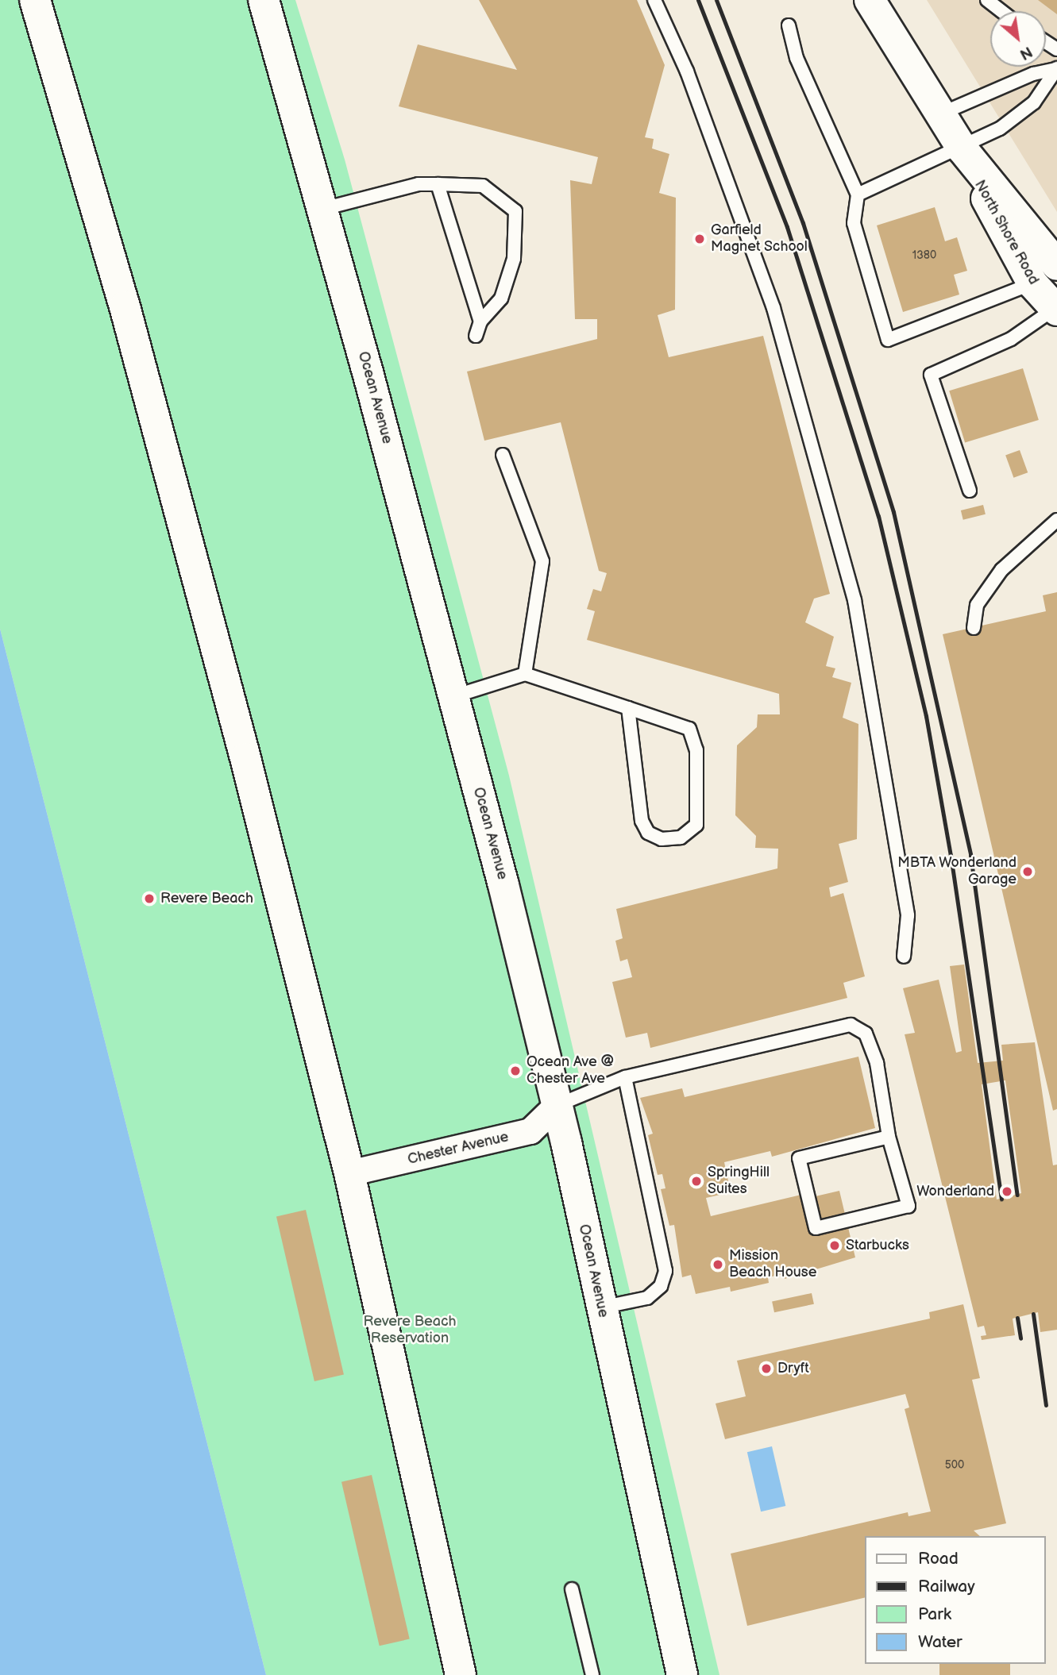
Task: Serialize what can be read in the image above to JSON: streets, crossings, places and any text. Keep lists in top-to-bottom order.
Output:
{
  "streets": {
    "main road": ["North Shore Road", "Ocean Avenue"],
    "street": ["Chester Avenue"]
  },
  "crossings": [
    ["Ocean Avenue", "Chester Avenue"]
  ],
  "parks": ["Revere Beach Reservation"],
  "places": [
    "Garfield Magnet School",
    "MBTA Wonderland Garage",
    "Revere Beach",
    "Ocean Ave @ Chester Ave",
    "SpringHill Suites",
    "Wonderland",
    "Starbucks",
    "Mission Beach House",
    "Dryft"
  ],
  "house_numbers": ["1380", "500"],
  "legend": [
    "Road",
    "Railway",
    "Park",
    "Water"
  ],
  "north": "bottom right"
}
